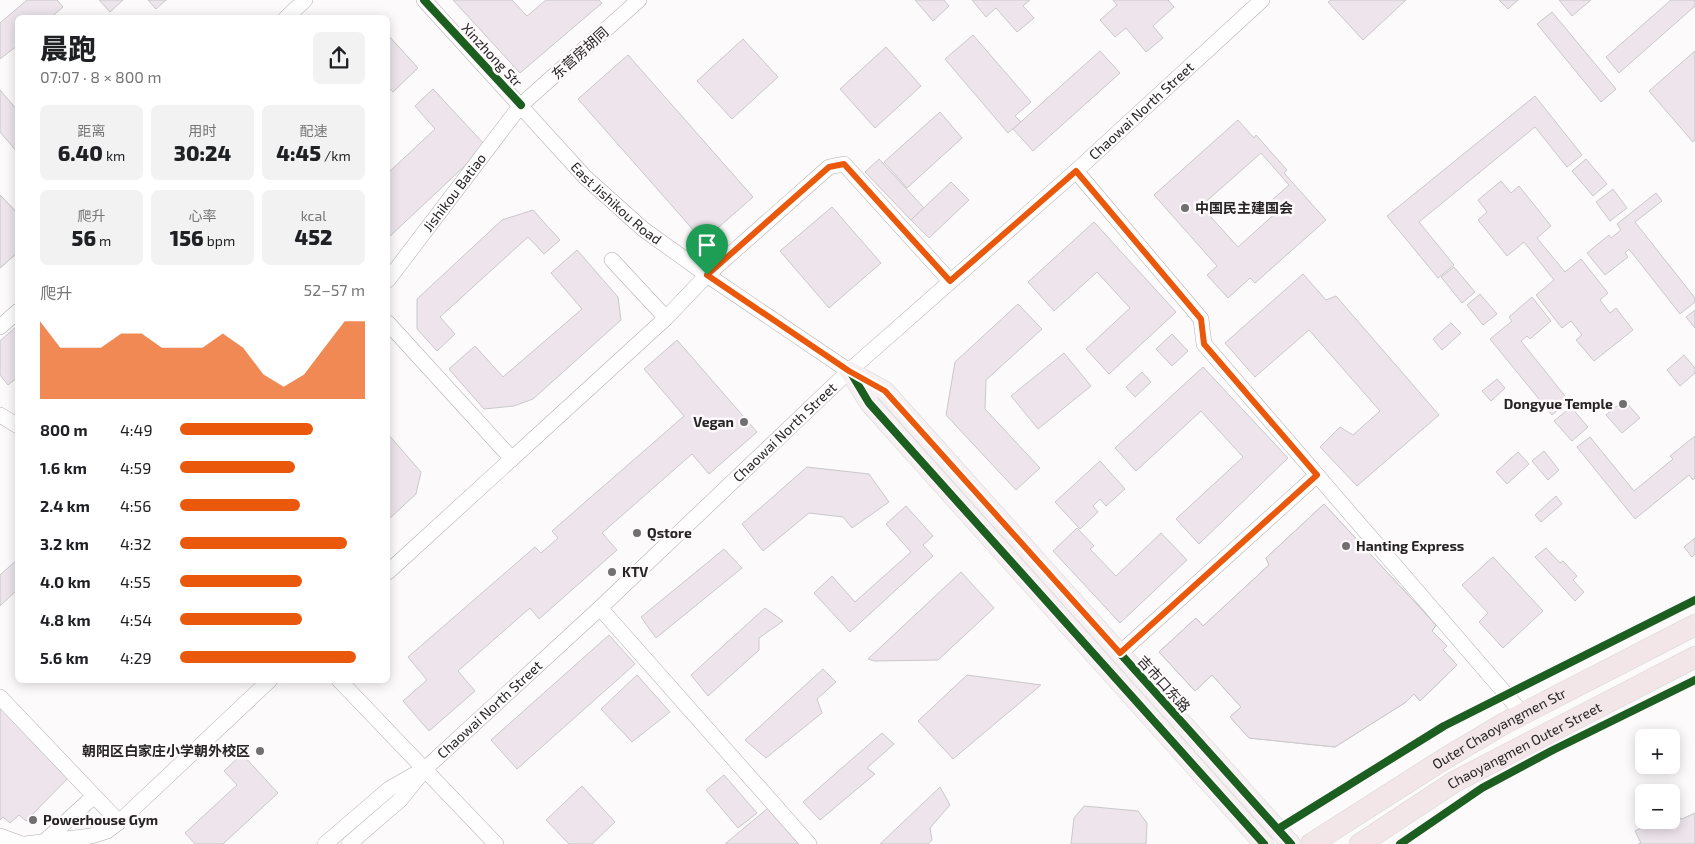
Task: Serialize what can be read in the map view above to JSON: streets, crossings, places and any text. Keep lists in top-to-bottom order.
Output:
{
  "streets": {
    "highway": ["Outer Chaoyangmen Str", "Chaoyangmen Outer Street"],
    "main road": ["吉市口东路"],
    "street": [
      "东营房胡同",
      "Xinzhong Str",
      "Chaowai North Street",
      "Jishikou Batiao",
      "East Jishikou Road"
    ]
  },
  "crossings": [
    ["东营房胡同", "Xinzhong Str"],
    ["东营房胡同", "Jishikou Batiao"],
    ["东营房胡同", "East Jishikou Road"],
    ["Xinzhong Str", "Jishikou Batiao"],
    ["Xinzhong Str", "East Jishikou Road"],
    ["Chaowai North Street", "East Jishikou Road"],
    ["Chaowai North Street", "吉市口东路"],
    ["Jishikou Batiao", "East Jishikou Road"],
    ["East Jishikou Road", "吉市口东路"]
  ],
  "places": [
    "中国民主建国会",
    "Dongyue Temple",
    "Vegan",
    "Qstore",
    "Hanting Express",
    "KTV",
    "朝阳区白家庄小学朝外校区",
    "Powerhouse Gym"
  ],
  "page": {
    "heading": ["晨跑", "07:07 · 8 × 800 m"],
    "stats": [
      ["距离", "6.40 km"],
      ["用时", "30:24"],
      ["配速", "4:45 /km"],
      ["爬升", "56 m"],
      ["心率", "156 bpm"],
      ["kcal", "452"]
    ],
    "chart": ["爬升", "52–57 m"],
    "list": [
      {
        "name": "800 m",
        "note": "4:49"
      },
      {
        "name": "1.6 km",
        "note": "4:59"
      },
      {
        "name": "2.4 km",
        "note": "4:56"
      },
      {
        "name": "3.2 km",
        "note": "4:32"
      },
      {
        "name": "4.0 km",
        "note": "4:55"
      },
      {
        "name": "4.8 km",
        "note": "4:54"
      },
      {
        "name": "5.6 km",
        "note": "4:29"
      }
    ],
    "map_buttons": ["+", "−"]
  }
}
